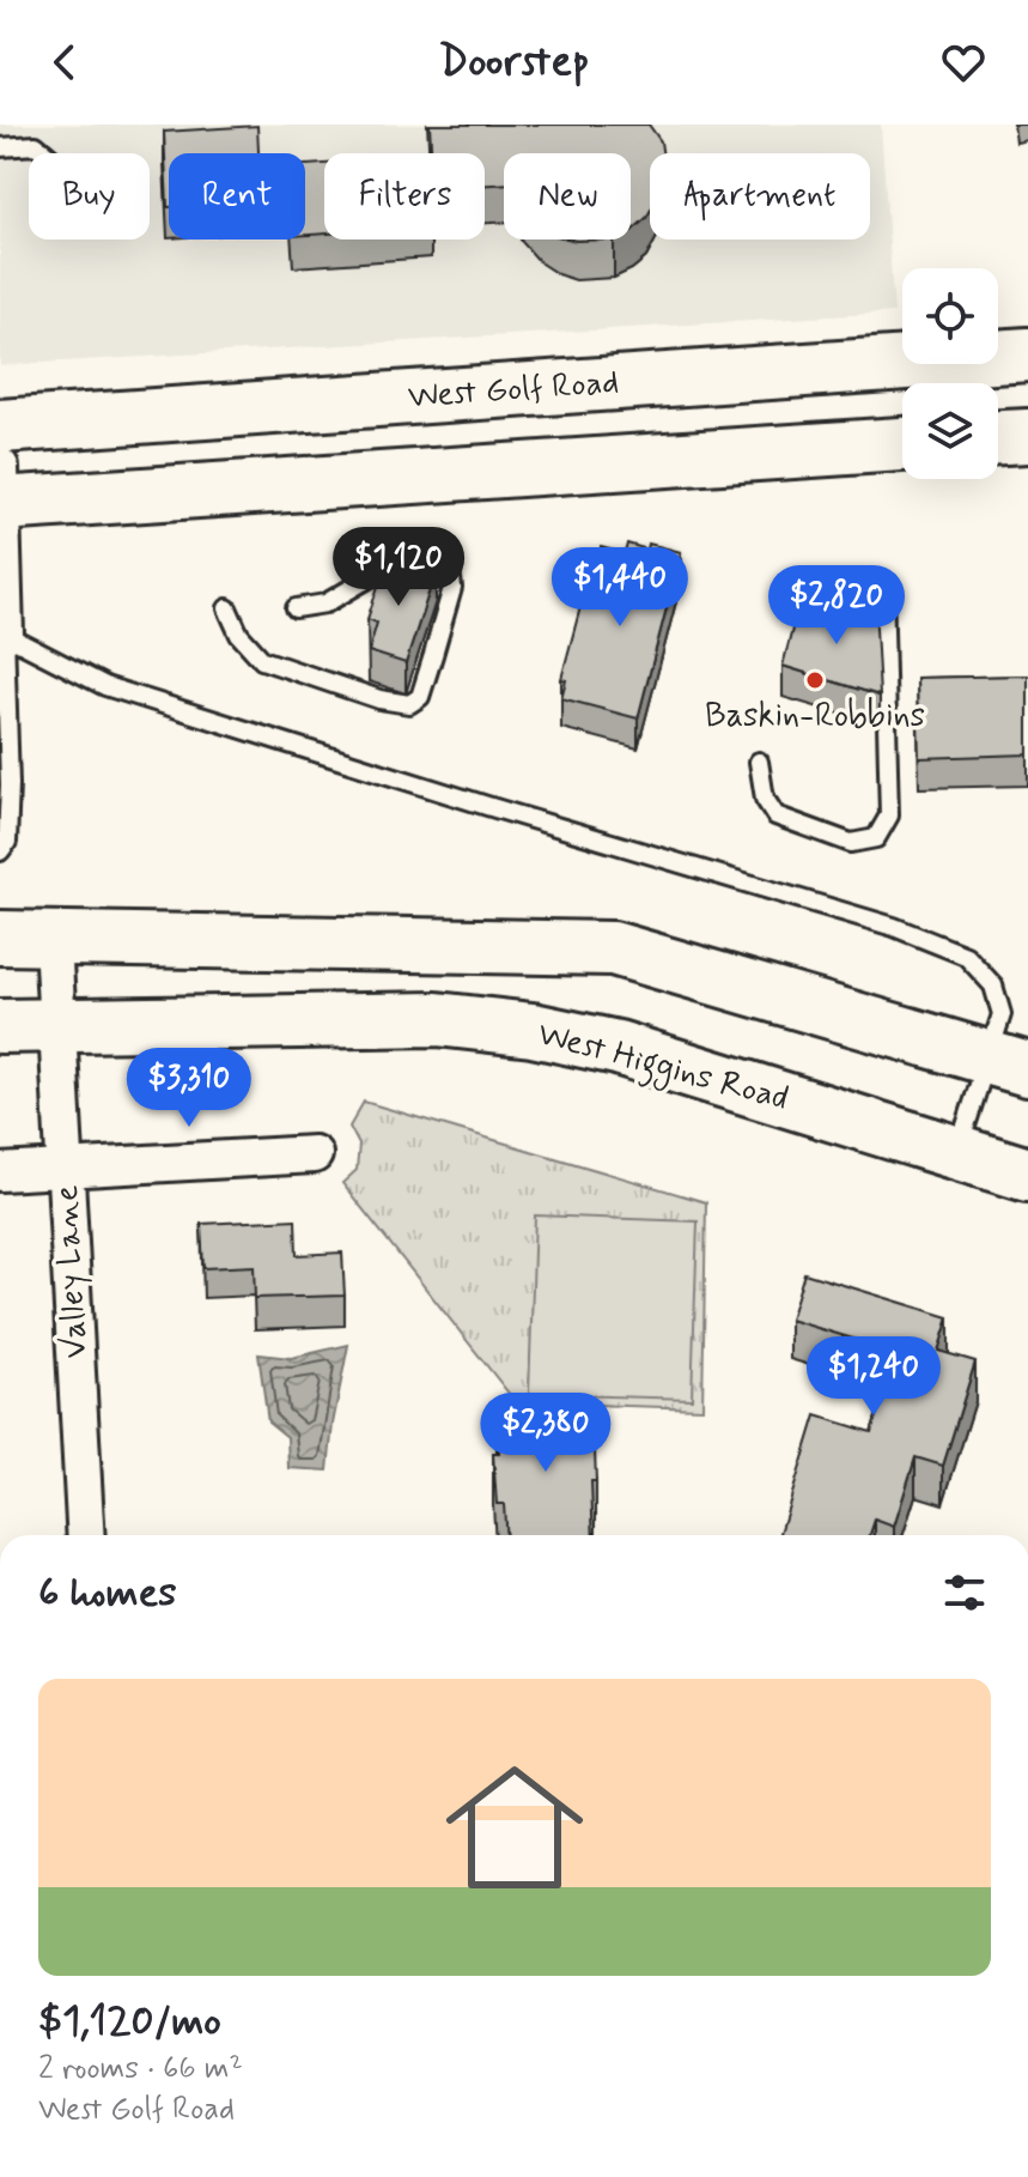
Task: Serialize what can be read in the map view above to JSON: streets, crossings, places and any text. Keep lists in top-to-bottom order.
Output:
{
  "streets": {
    "main road": ["West Golf Road", "West Higgins Road"],
    "street": ["Valley Lane"]
  },
  "crossings": [
    ["West Higgins Road", "Valley Lane"]
  ],
  "places": ["Baskin-Robbins"],
  "page": {
    "header": "Doorstep",
    "chip": [
      "Buy",
      "Rent",
      "Filters",
      "New",
      "Apartment"
    ],
    "price": [
      "$1,120",
      "$1,440",
      "$2,820",
      "$3,310",
      "$1,240",
      "$2,380"
    ],
    "heading": "6 homes",
    "list": [
      {
        "name": "$1,120/mo",
        "note": "2 rooms · 66 m² · West Golf Road"
      }
    ]
  }
}
